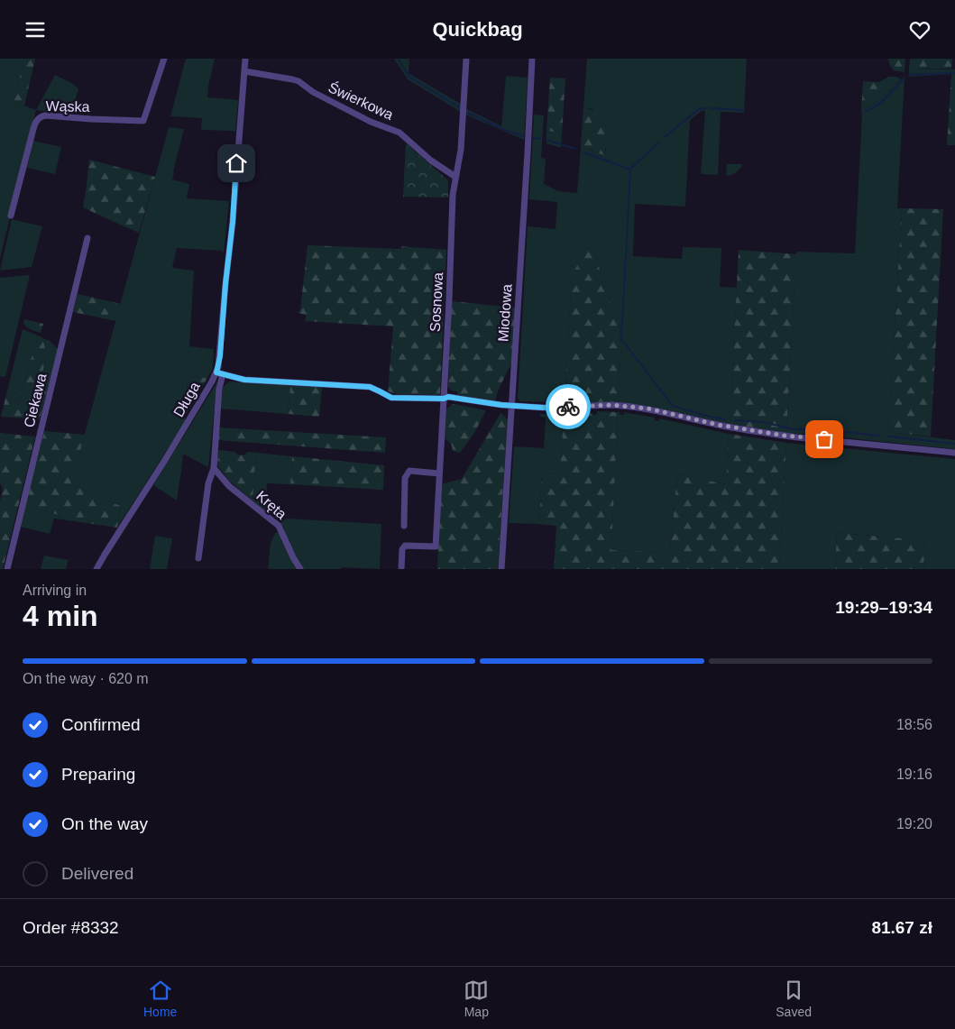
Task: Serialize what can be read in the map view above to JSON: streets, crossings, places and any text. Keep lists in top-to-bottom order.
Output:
{
  "streets": {
    "street": [
      "Świerkowa",
      "Wąska",
      "Sosnowa",
      "Miodowa",
      "Długa",
      "Ciekawa",
      "Kręta"
    ]
  },
  "crossings": [
    ["Świerkowa", "Sosnowa"],
    ["Świerkowa", "Długa"]
  ],
  "page": {
    "header": "Quickbag",
    "heading": ["4 min", "Arriving in", "19:29–19:34"],
    "panel": ["Order #8332", "81.67 zł"],
    "bar": "On the way · 620 m",
    "list": [
      ["Confirmed", "18:56"],
      ["Preparing", "19:16"],
      ["On the way", "19:20"],
      "Delivered"
    ],
    "tabs": ["Home", "Map", "Saved"]
  }
}
